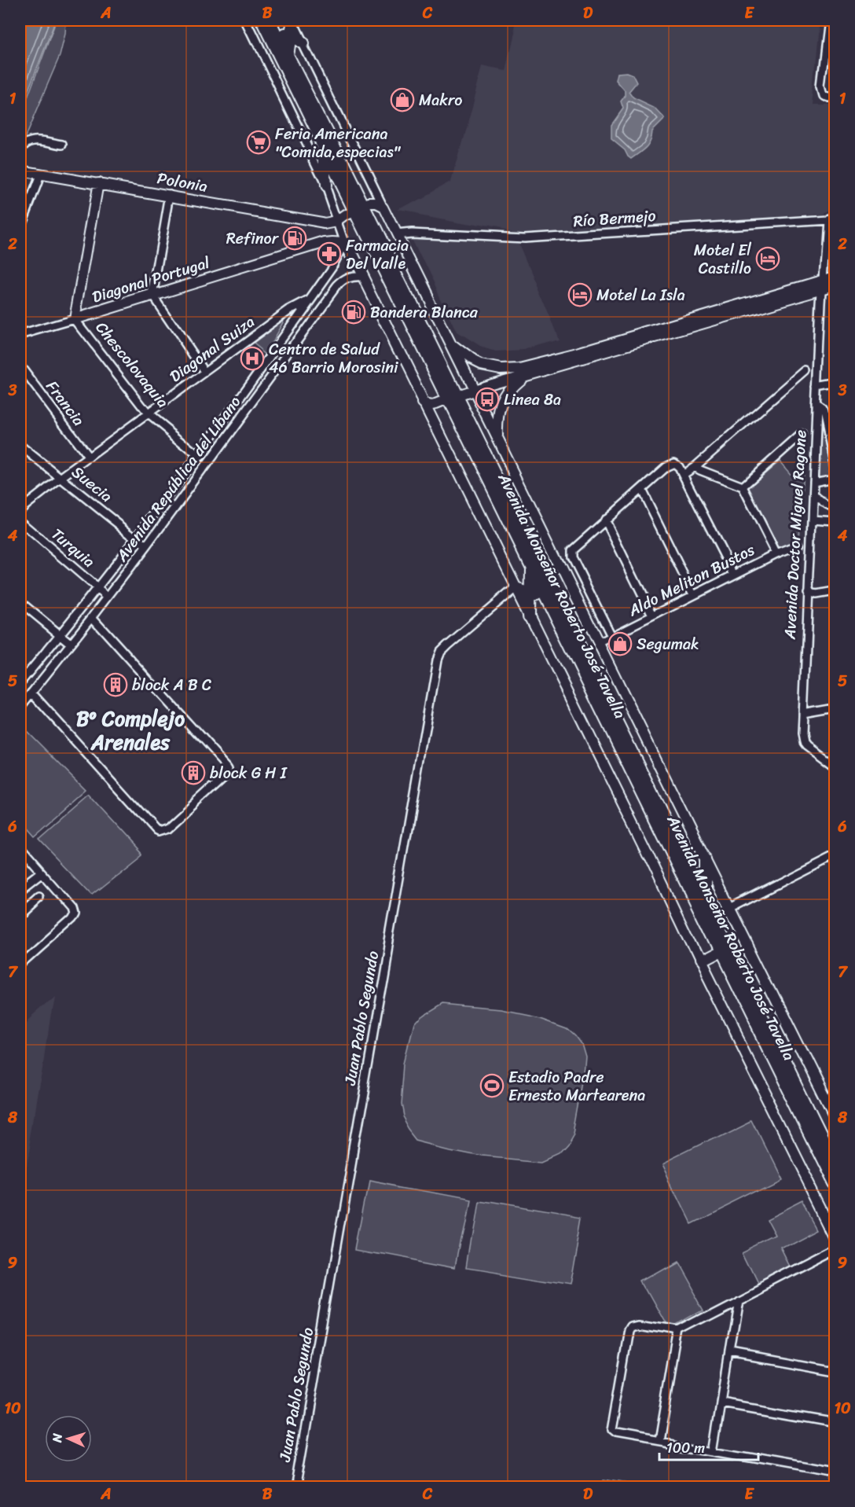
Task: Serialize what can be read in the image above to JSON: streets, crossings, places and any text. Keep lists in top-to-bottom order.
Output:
{
  "streets": {
    "highway": ["Avenida Monseñor Roberto José Tavella"],
    "main road": ["Polonia", "Diagonal Portugal", "Chescolovaquia"],
    "street": [
      "Río Bermejo",
      "Diagonal Suiza",
      "Francia",
      "Avenida República del Líbano",
      "Suecia",
      "Avenida Doctor Miguel Ragone",
      "Turquia",
      "Aldo Meliton Bustos",
      "Juan Pablo Segundo"
    ]
  },
  "crossings": [
    ["Polonia", "Chescolovaquia"],
    ["Río Bermejo", "Avenida Doctor Miguel Ragone"],
    ["Diagonal Portugal", "Chescolovaquia"],
    ["Diagonal Portugal", "Avenida República del Líbano"],
    ["Diagonal Suiza", "Chescolovaquia"],
    ["Diagonal Suiza", "Francia"],
    ["Diagonal Suiza", "Avenida República del Líbano"],
    ["Diagonal Suiza", "Suecia"],
    ["Chescolovaquia", "Avenida República del Líbano"],
    ["Avenida República del Líbano", "Suecia"],
    ["Avenida República del Líbano", "Turquia"]
  ],
  "districts": ["Bº Complejo Arenales"],
  "places": {
    "shop": ["Makro", "Segumak"],
    "supermarket": ["Feria Americana \"Comida,especias\""],
    "fuel station": ["Refinor", "Bandera Blanca"],
    "pharmacy": ["Farmacia Del Valle"],
    "hotel": ["Motel El Castillo", "Motel La Isla"],
    "hospital": ["Centro de Salud 46 Barrio Morosini"],
    "bus stop": ["Linea 8a"],
    "building": ["block A B C", "block G H I"],
    "sports": ["Estadio Padre Ernesto Martearena"]
  },
  "scale_bar": "100 m",
  "north": "left",
  "grid": {
    "columns": [
      "A",
      "B",
      "C",
      "D",
      "E"
    ],
    "rows": [
      "1",
      "2",
      "3",
      "4",
      "5",
      "6",
      "7",
      "8",
      "9",
      "10"
    ]
  }
}
